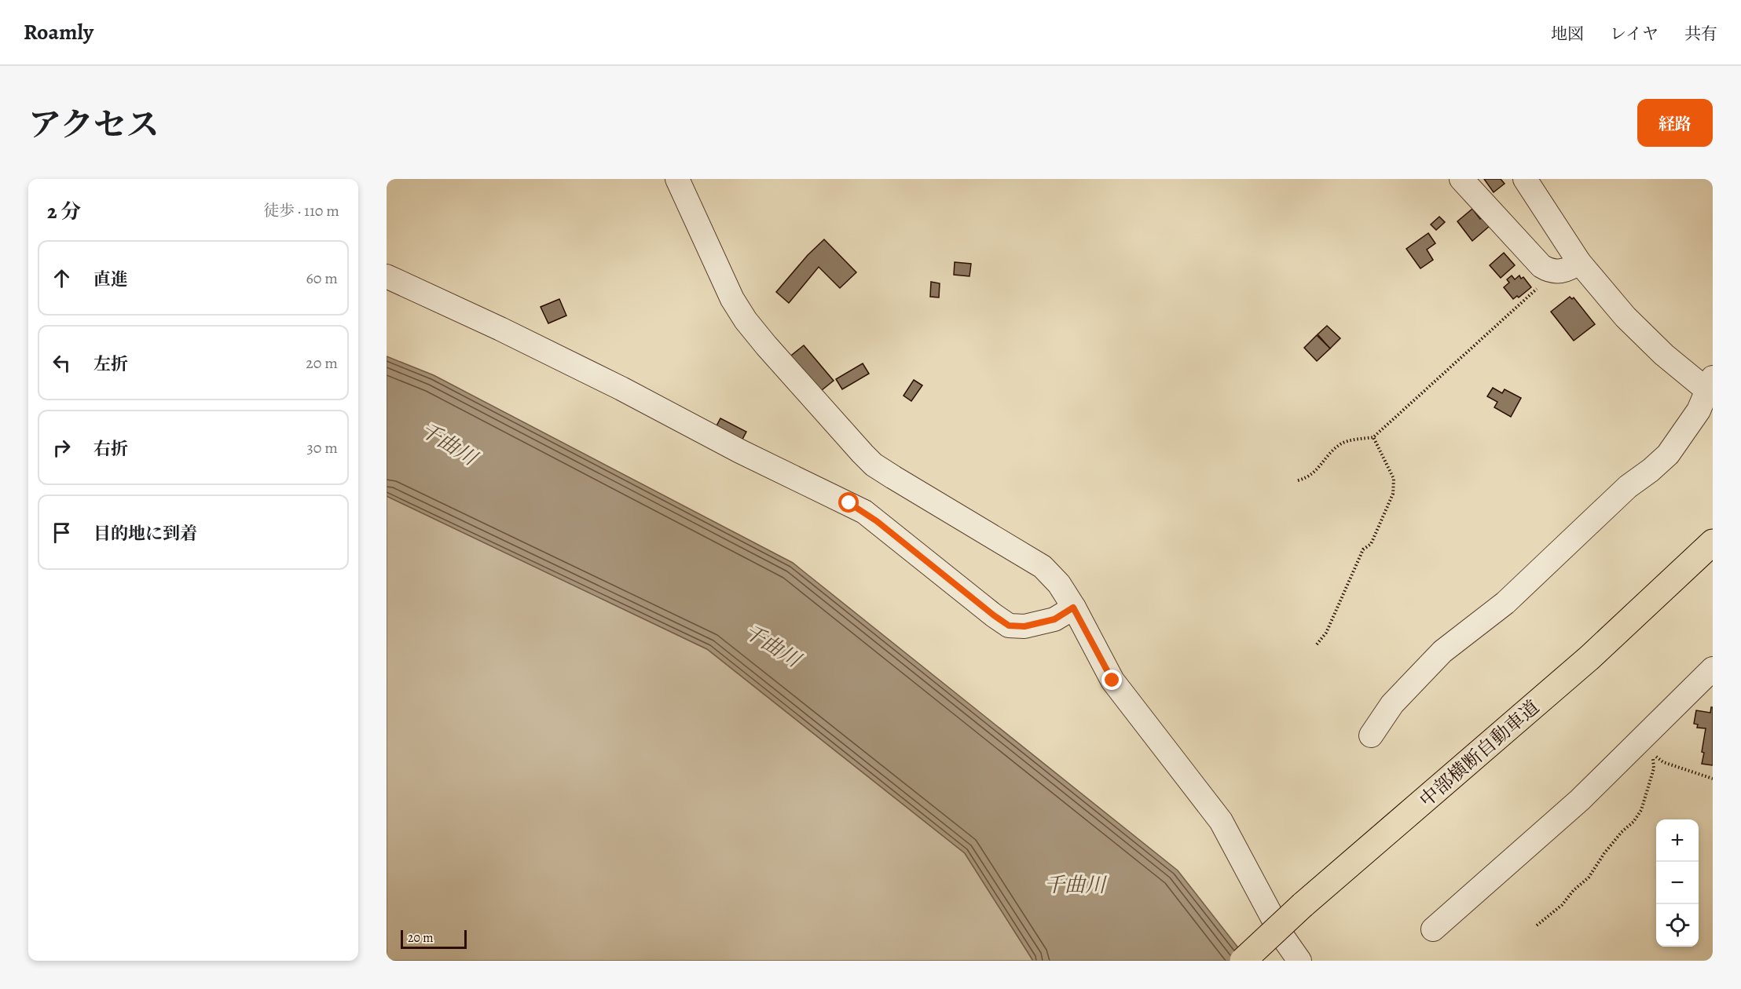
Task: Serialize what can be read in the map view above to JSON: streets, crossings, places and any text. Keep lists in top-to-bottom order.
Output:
{
  "streets": {
    "highway": ["中部横断自動車道"]
  },
  "water": ["千曲川"],
  "scale_bar": "20 m",
  "page": {
    "header": "Roamly",
    "nav": ["地図", "レイヤ", "共有"],
    "title": "アクセス",
    "buttons": "経路",
    "heading": ["2 分", "徒歩 · 110 m"],
    "list": [
      ["直進", "60 m"],
      ["左折", "20 m"],
      ["右折", "30 m"],
      "目的地に到着"
    ],
    "map_buttons": ["+", "−"],
    "scale": "20 m"
  }
}
